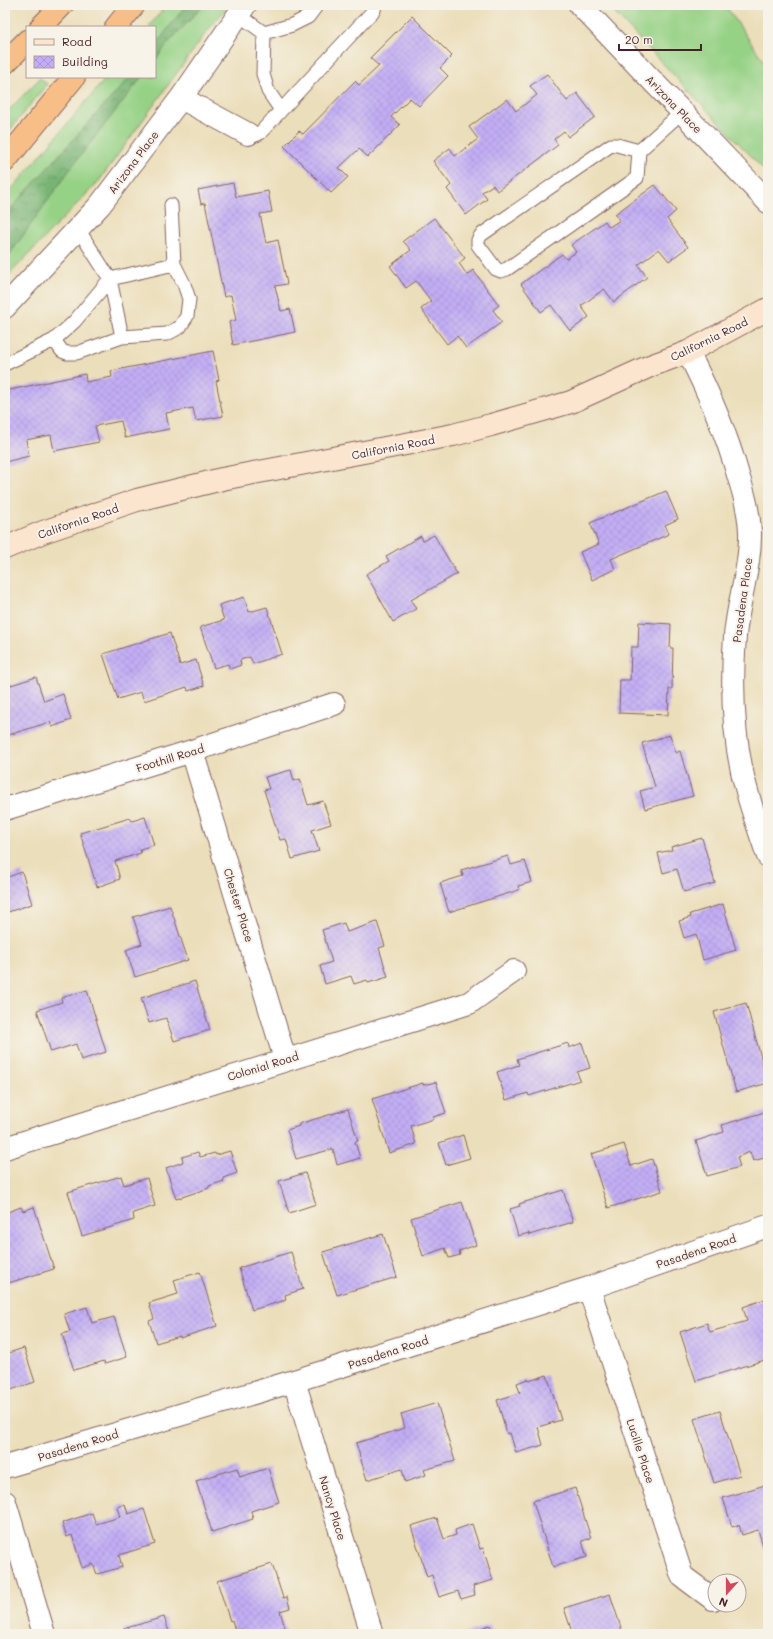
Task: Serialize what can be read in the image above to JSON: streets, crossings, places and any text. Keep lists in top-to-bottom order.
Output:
{
  "streets": {
    "main road": ["California Road"],
    "street": [
      "Arizona Place",
      "Pasadena Place",
      "Foothill Road",
      "Chester Place",
      "Colonial Road",
      "Pasadena Road",
      "Lucille Place",
      "Nancy Place"
    ]
  },
  "crossings": [
    ["California Road", "Pasadena Place"],
    ["Foothill Road", "Chester Place"],
    ["Chester Place", "Colonial Road"],
    ["Pasadena Road", "Lucille Place"],
    ["Pasadena Road", "Nancy Place"]
  ],
  "legend": ["Road", "Building"],
  "scale_bar": "20 m",
  "north": "bottom"
}
